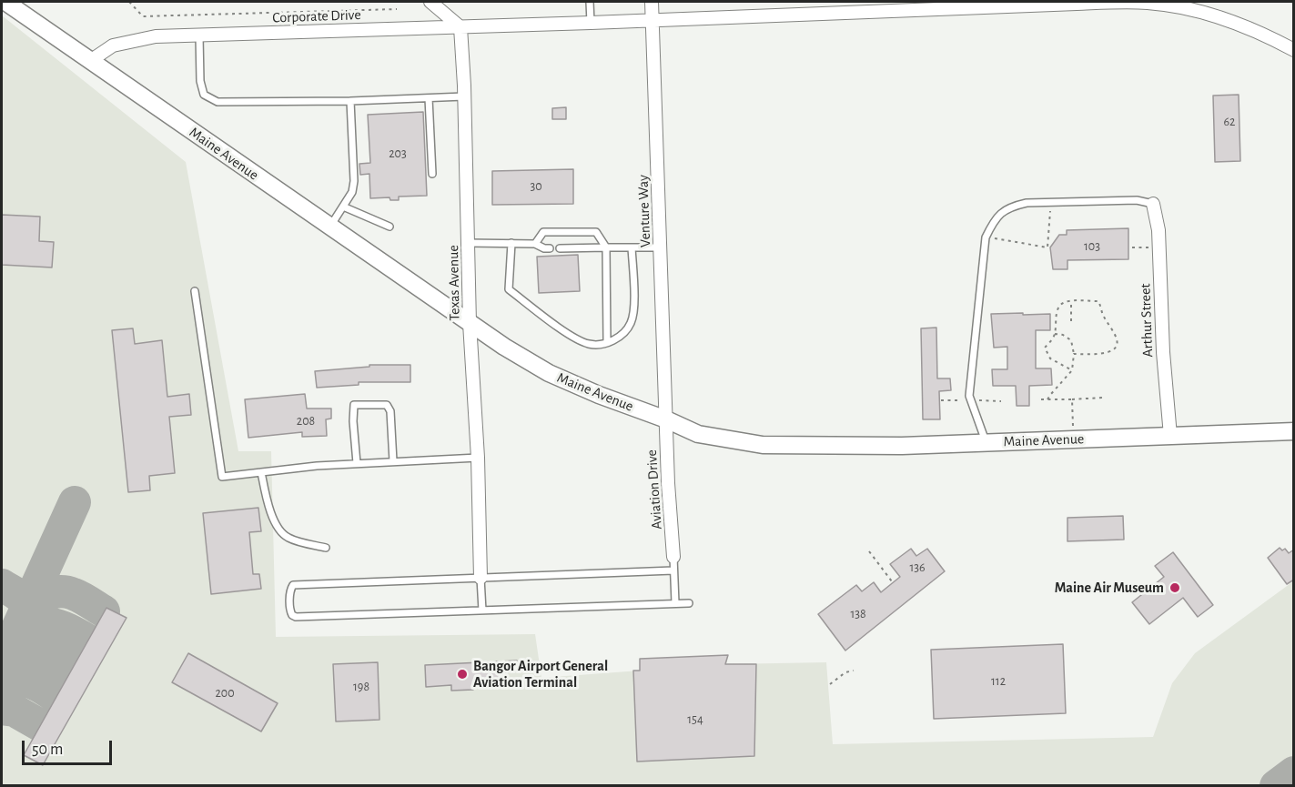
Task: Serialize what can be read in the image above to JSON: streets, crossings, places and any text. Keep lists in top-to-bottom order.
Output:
{
  "streets": {
    "main road": ["Maine Avenue"],
    "street": [
      "Corporate Drive",
      "Venture Way",
      "Texas Avenue",
      "Arthur Street",
      "Aviation Drive"
    ]
  },
  "crossings": [
    ["Corporate Drive", "Maine Avenue"],
    ["Corporate Drive", "Venture Way"],
    ["Corporate Drive", "Texas Avenue"],
    ["Maine Avenue", "Venture Way"],
    ["Maine Avenue", "Texas Avenue"],
    ["Maine Avenue", "Arthur Street"],
    ["Maine Avenue", "Aviation Drive"],
    ["Venture Way", "Aviation Drive"]
  ],
  "places": ["Maine Air Museum", "Bangor Airport General Aviation Terminal"],
  "house_numbers": [
    "62",
    "203",
    "30",
    "103",
    "208",
    "136",
    "138",
    "112",
    "198",
    "200",
    "154"
  ],
  "scale_bar": "50 m"
}
